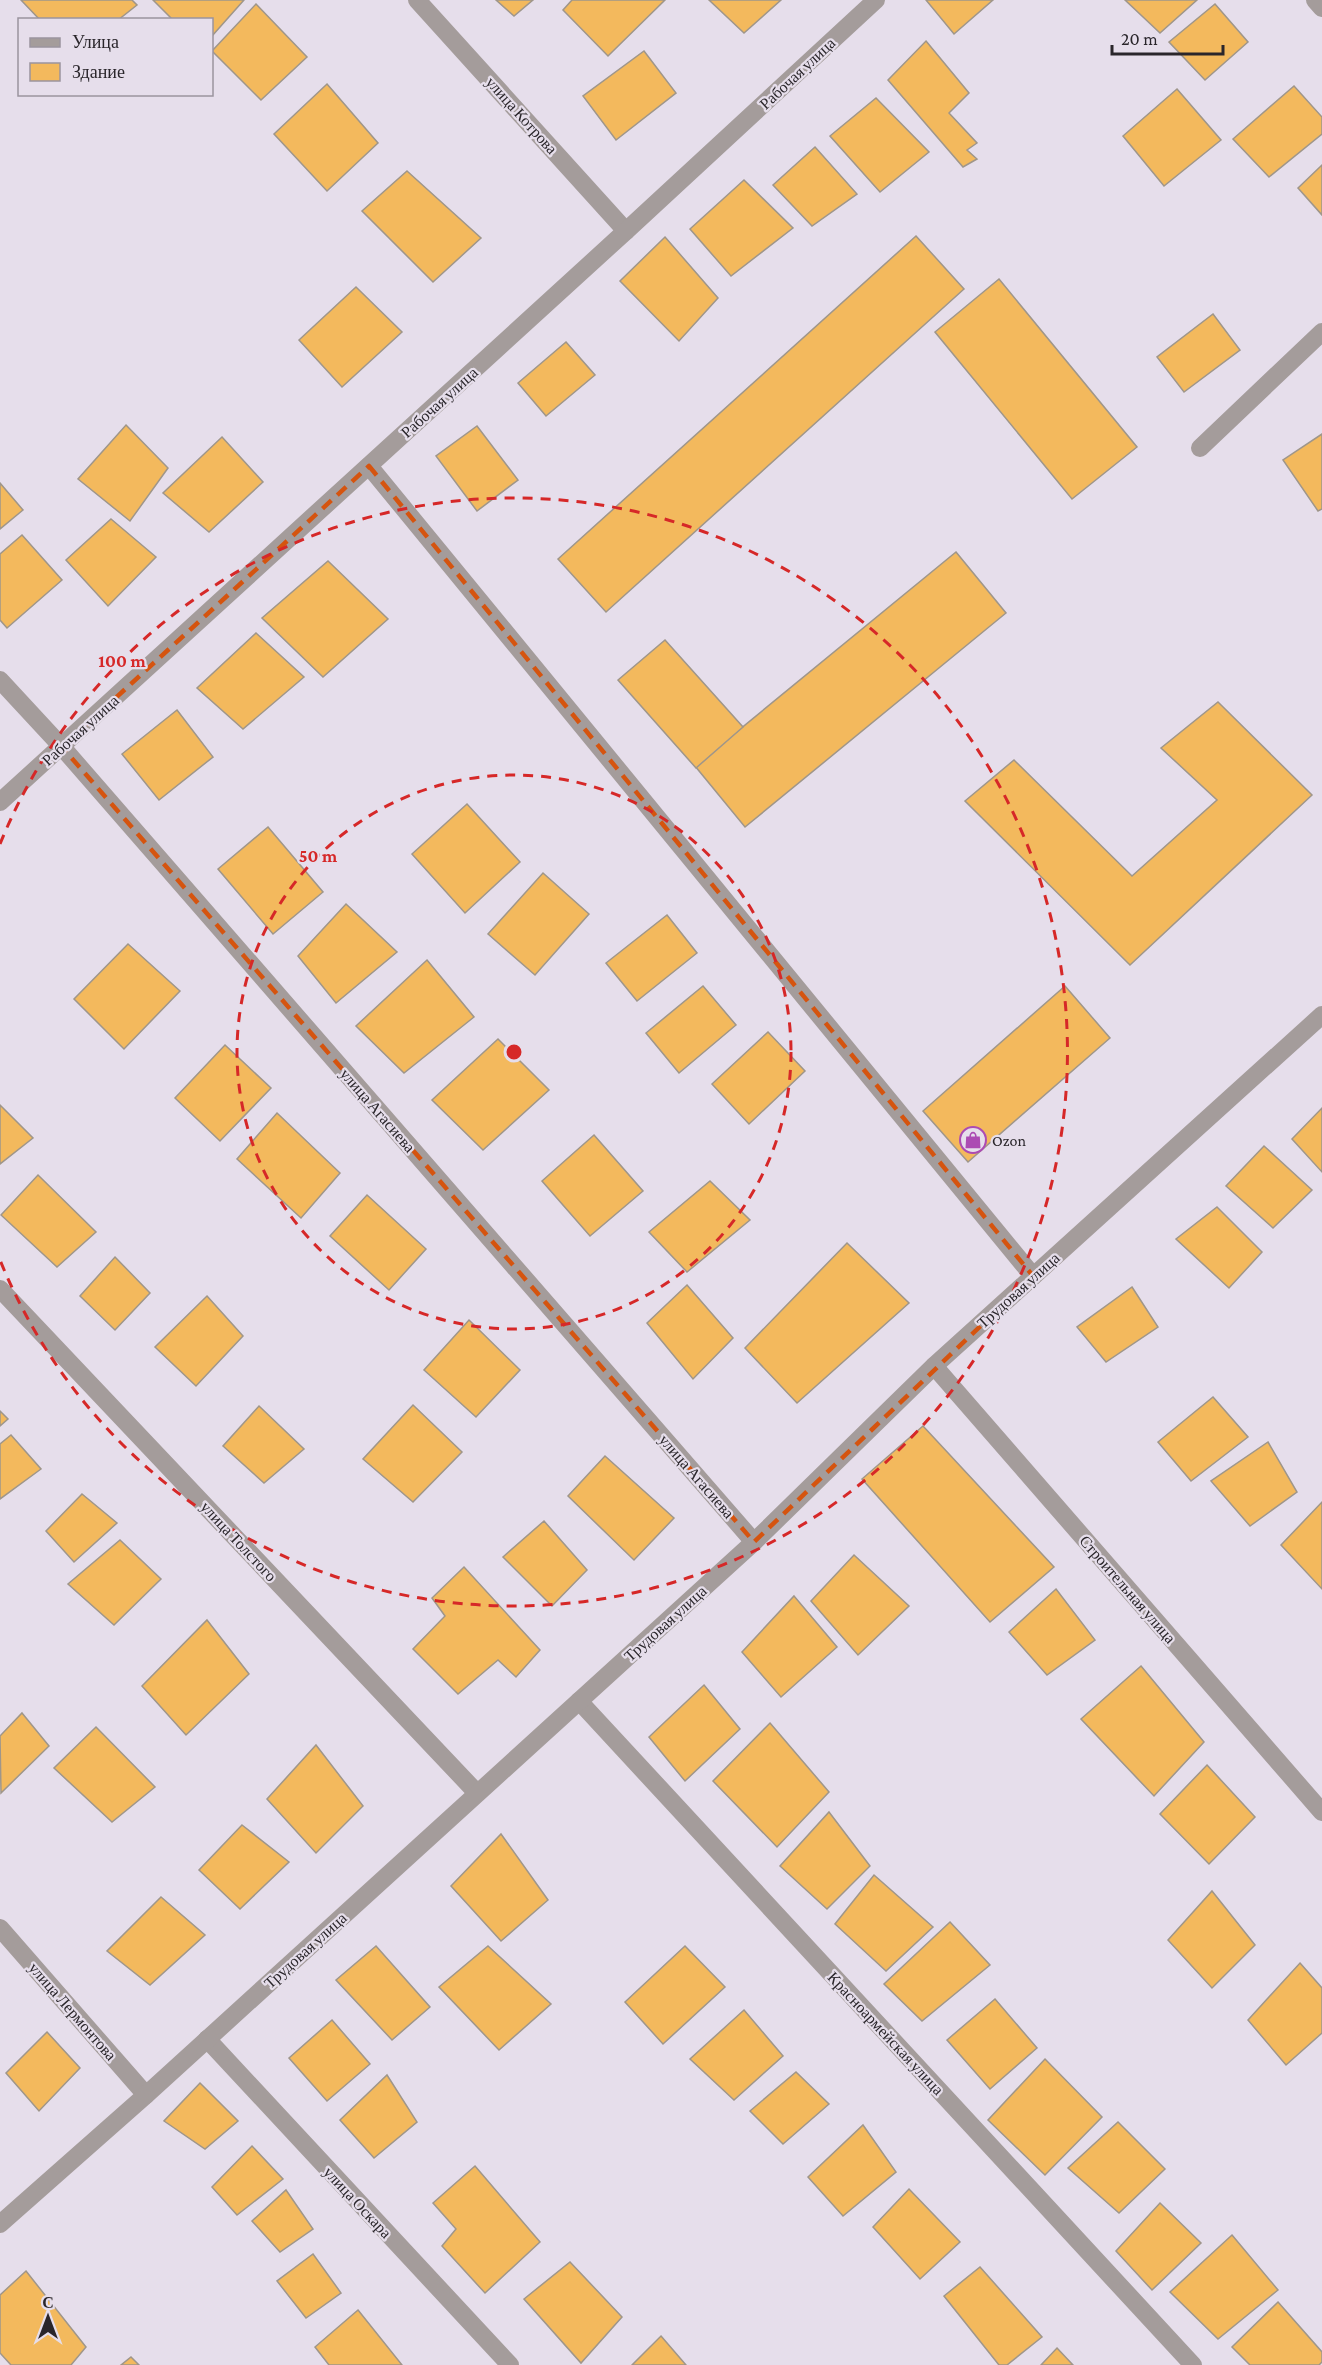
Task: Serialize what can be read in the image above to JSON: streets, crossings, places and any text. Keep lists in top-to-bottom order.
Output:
{
  "streets": {
    "street": [
      "Рабочая улица",
      "улица Котрова",
      "улица Агасиева",
      "Трудовая улица",
      "улица Толстого",
      "Строительная улица",
      "улица Лермонтова",
      "Красноармейская улица",
      "улица Оскара"
    ]
  },
  "crossings": [
    ["Рабочая улица", "улица Котрова"],
    ["Рабочая улица", "улица Агасиева"],
    ["улица Агасиева", "Трудовая улица"],
    ["Трудовая улица", "улица Толстого"],
    ["Трудовая улица", "Строительная улица"],
    ["Трудовая улица", "улица Лермонтова"],
    ["Трудовая улица", "Красноармейская улица"],
    ["Трудовая улица", "улица Оскара"]
  ],
  "places": {
    "shop": ["Ozon"]
  },
  "legend": ["Улица", "Здание"],
  "scale_bar": "20 m",
  "north": "top",
  "rings": ["100 m", "50 m"]
}
